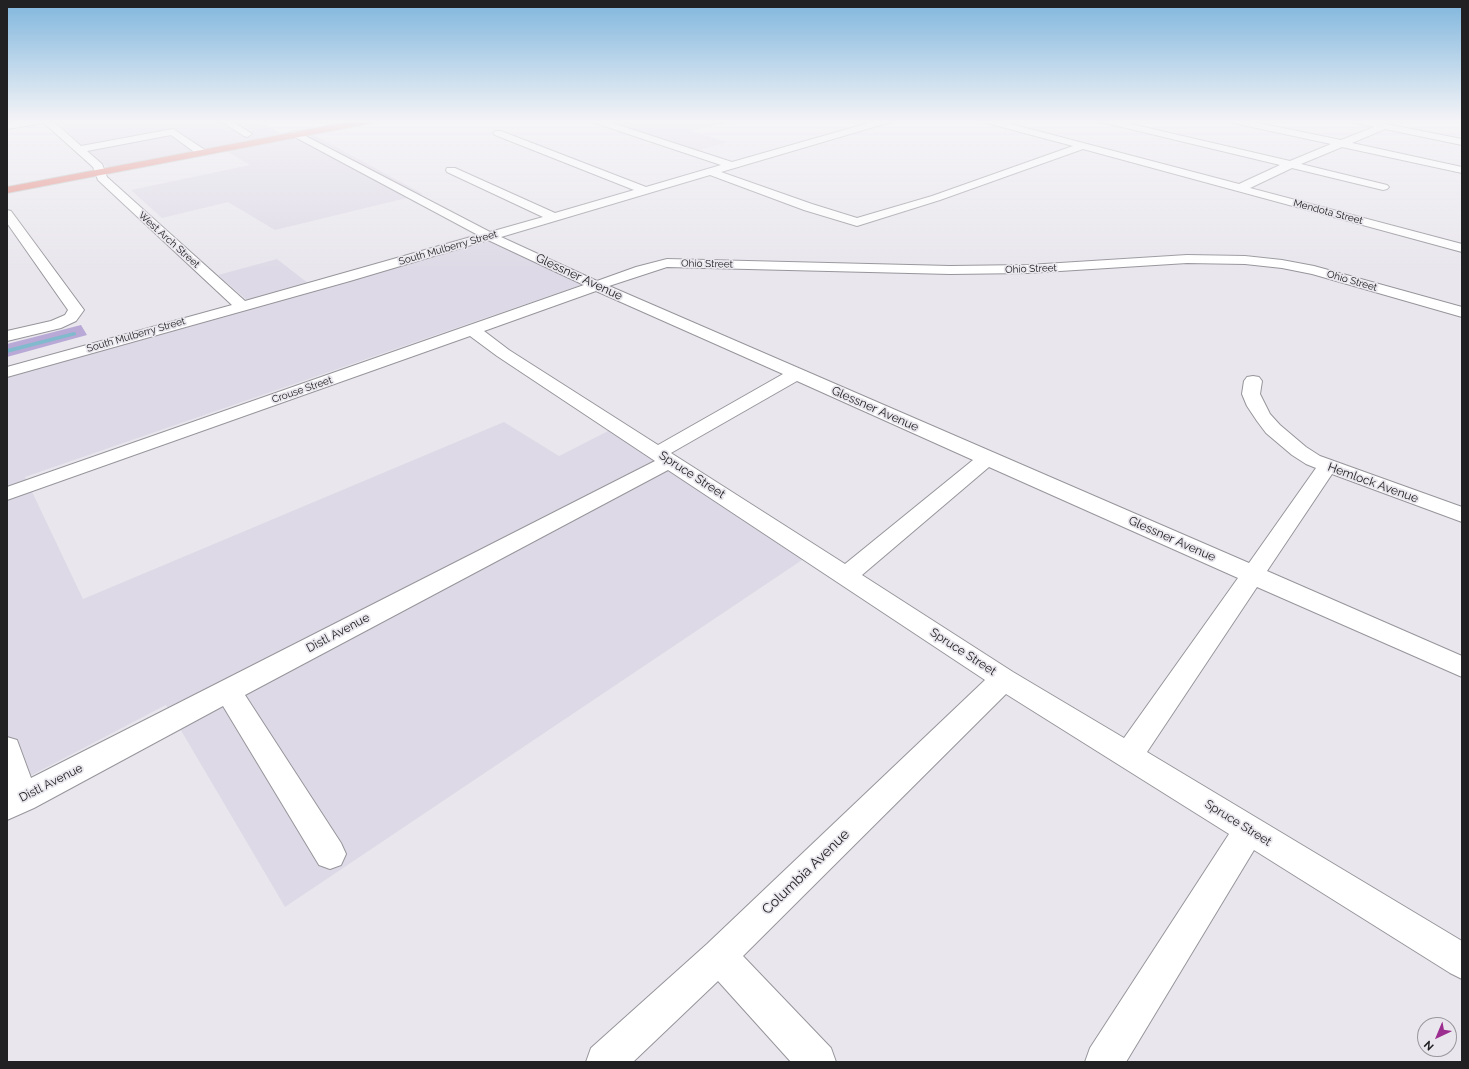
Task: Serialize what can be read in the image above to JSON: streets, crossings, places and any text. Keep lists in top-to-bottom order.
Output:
{
  "streets": {
    "street": [
      "Mendota Street",
      "West Arch Street",
      "South Mulberry Street",
      "Ohio Street",
      "Glessner Avenue",
      "Crouse Street",
      "Spruce Street",
      "Hemlock Avenue",
      "Distl Avenue",
      "Columbia Avenue"
    ]
  },
  "crossings": [
    ["West Arch Street", "South Mulberry Street"],
    ["South Mulberry Street", "Glessner Avenue"],
    ["Ohio Street", "Glessner Avenue"],
    ["Ohio Street", "Crouse Street"],
    ["Glessner Avenue", "Crouse Street"],
    ["Glessner Avenue", "Distl Avenue"],
    ["Crouse Street", "Spruce Street"],
    ["Spruce Street", "Distl Avenue"],
    ["Spruce Street", "Columbia Avenue"]
  ],
  "north": "bottom left"
}
